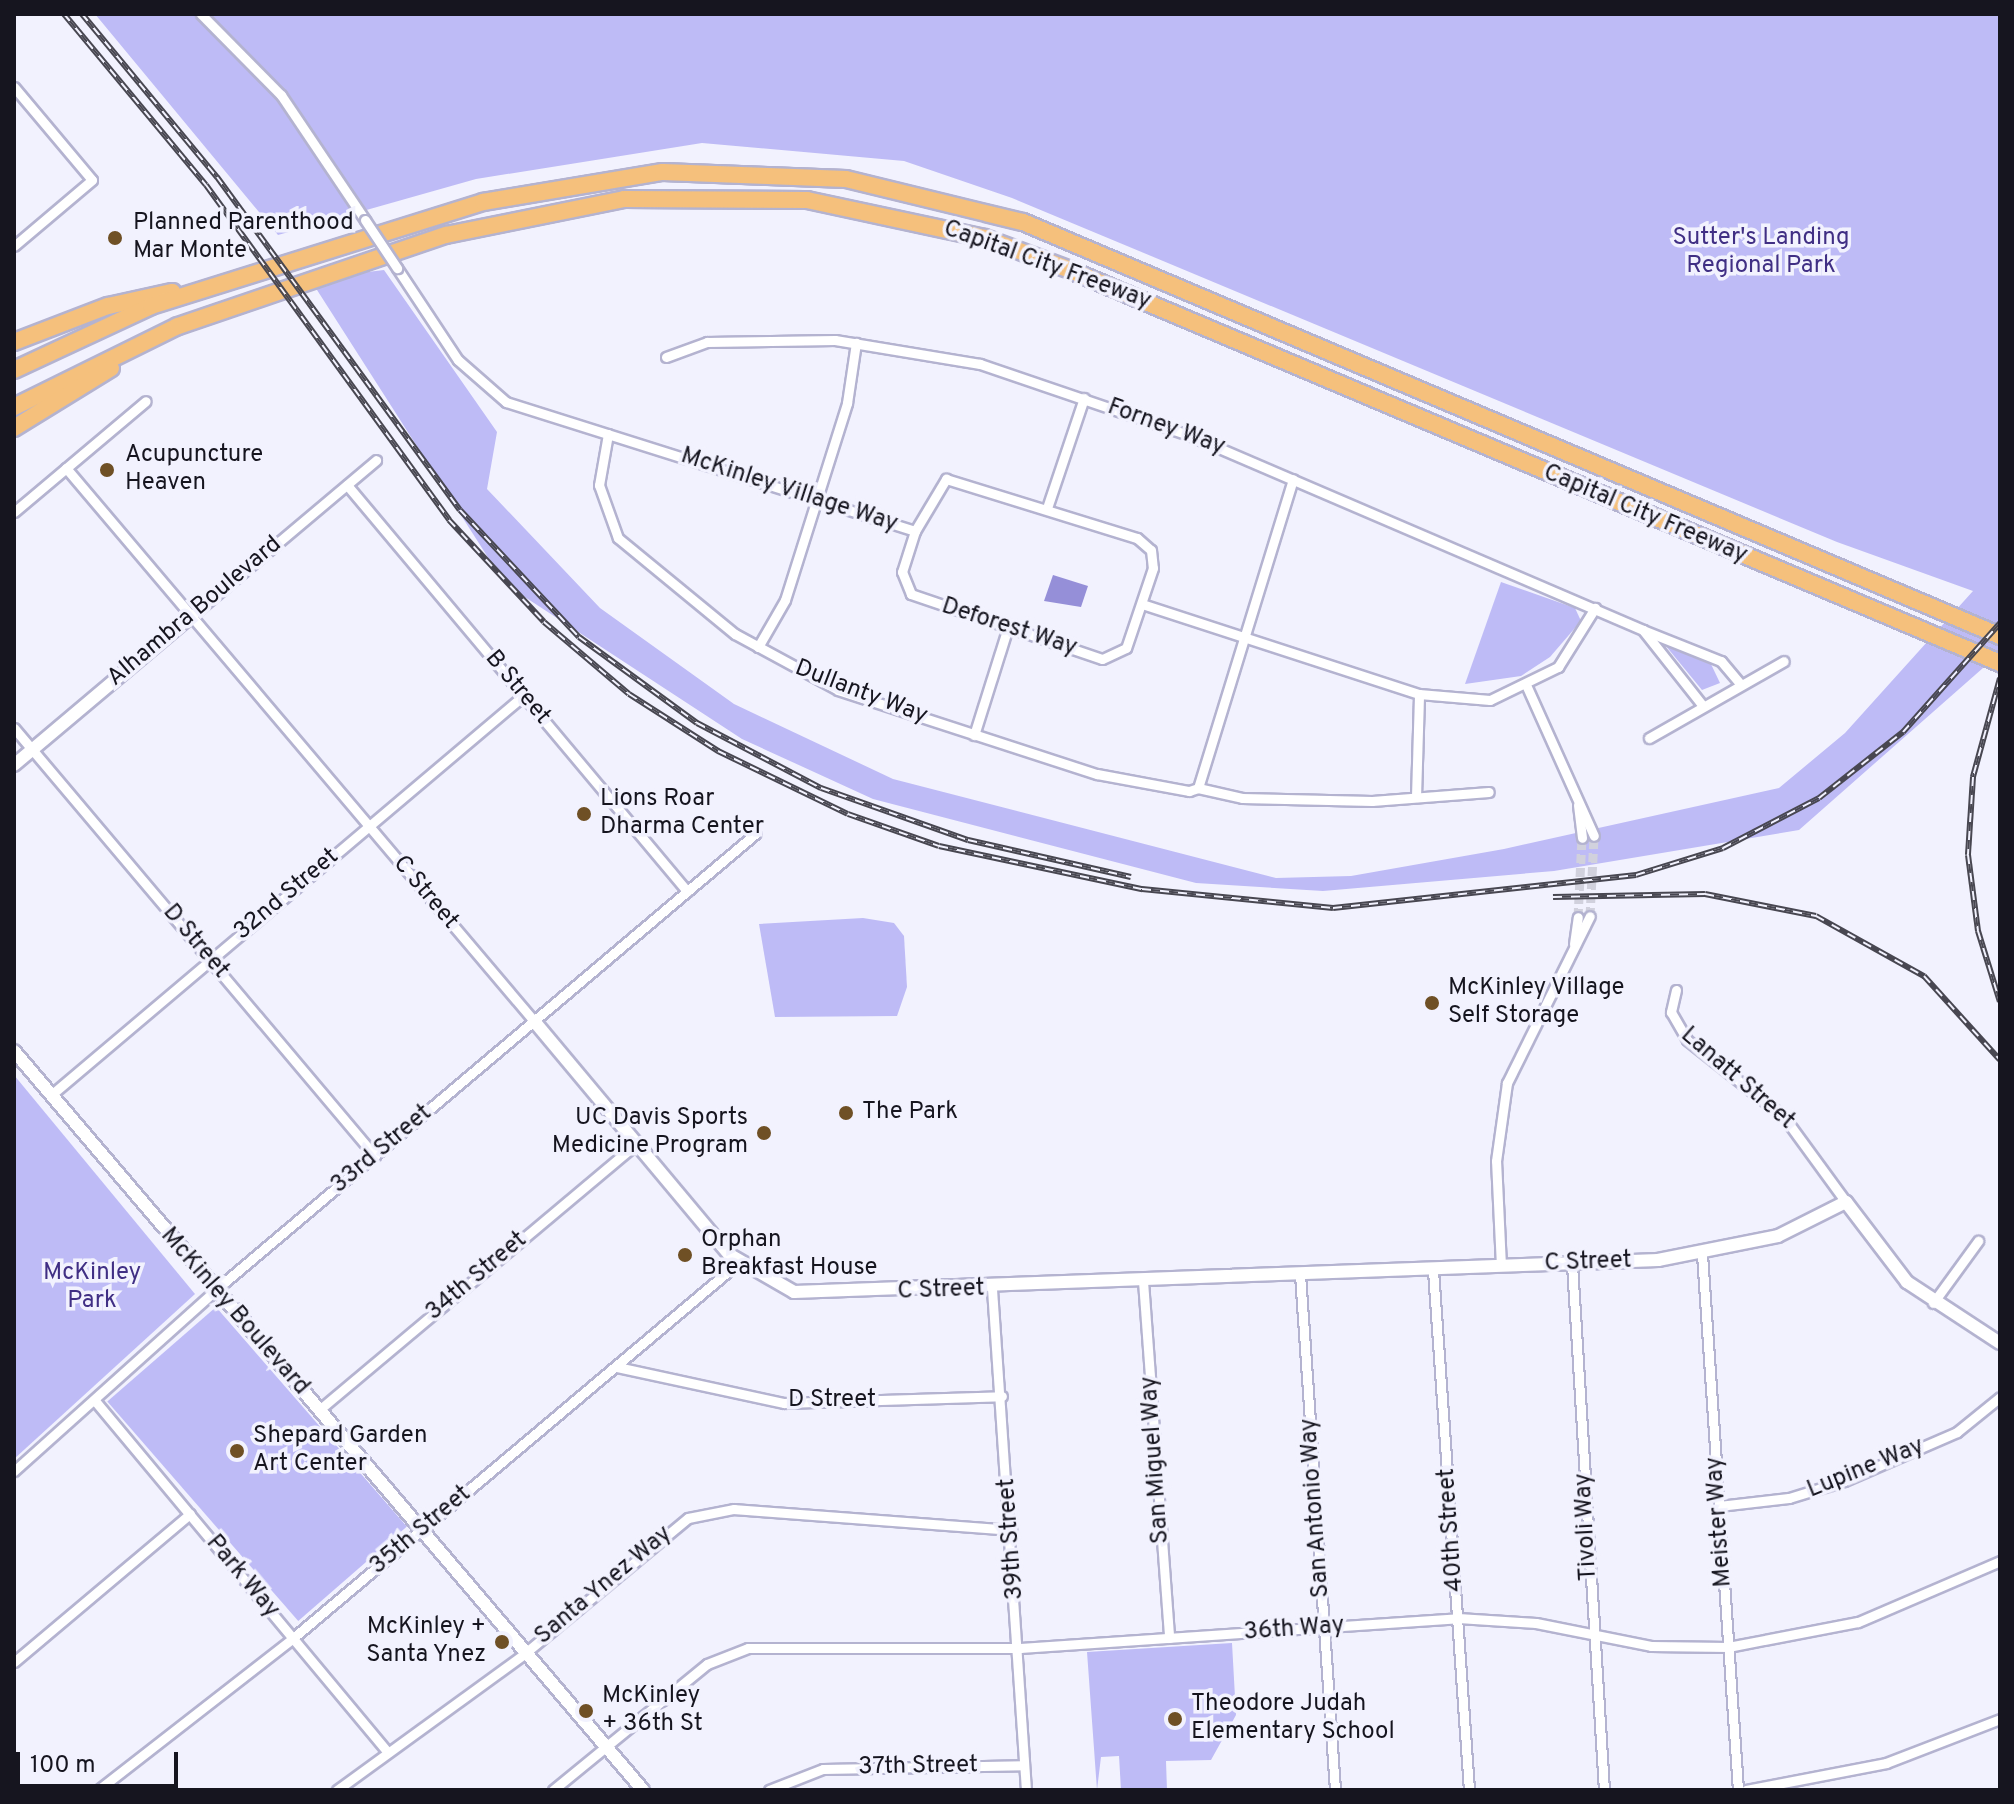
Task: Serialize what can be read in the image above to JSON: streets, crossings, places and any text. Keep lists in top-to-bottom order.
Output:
{
  "streets": {
    "highway": ["Capital City Freeway"],
    "street": [
      "Forney Way",
      "McKinley Village Way",
      "Alhambra Boulevard",
      "Deforest Way",
      "B Street",
      "Dullanty Way",
      "C Street",
      "32nd Street",
      "D Street",
      "Lanatt Street",
      "33rd Street",
      "34th Street",
      "McKinley Boulevard",
      "San Miguel Way",
      "Lupine Way",
      "San Antonio Way",
      "Meister Way",
      "Tivoli Way",
      "40th Street",
      "35th Street",
      "39th Street",
      "Park Way",
      "Santa Ynez Way",
      "36th Way",
      "37th Street"
    ]
  },
  "crossings": [
    ["McKinley Village Way", "Deforest Way"],
    ["McKinley Village Way", "Dullanty Way"],
    ["Alhambra Boulevard", "B Street"],
    ["Alhambra Boulevard", "C Street"],
    ["Alhambra Boulevard", "D Street"],
    ["B Street", "32nd Street"],
    ["B Street", "33rd Street"],
    ["C Street", "32nd Street"],
    ["C Street", "Lanatt Street"],
    ["C Street", "33rd Street"],
    ["C Street", "34th Street"],
    ["C Street", "San Miguel Way"],
    ["C Street", "San Antonio Way"],
    ["C Street", "Meister Way"],
    ["C Street", "Tivoli Way"],
    ["C Street", "40th Street"],
    ["C Street", "35th Street"],
    ["C Street", "39th Street"],
    ["32nd Street", "D Street"],
    ["32nd Street", "McKinley Boulevard"],
    ["D Street", "33rd Street"],
    ["D Street", "35th Street"],
    ["D Street", "39th Street"],
    ["33rd Street", "McKinley Boulevard"],
    ["33rd Street", "Park Way"],
    ["34th Street", "McKinley Boulevard"],
    ["McKinley Boulevard", "35th Street"],
    ["McKinley Boulevard", "Santa Ynez Way"],
    ["McKinley Boulevard", "36th Way"],
    ["San Miguel Way", "36th Way"],
    ["Lupine Way", "Meister Way"],
    ["San Antonio Way", "36th Way"],
    ["Meister Way", "36th Way"],
    ["Tivoli Way", "36th Way"],
    ["40th Street", "36th Way"],
    ["35th Street", "Park Way"],
    ["39th Street", "Santa Ynez Way"],
    ["39th Street", "36th Way"],
    ["39th Street", "37th Street"],
    ["Park Way", "Santa Ynez Way"]
  ],
  "parks": ["Sutter's Landing Regional Park", "McKinley Park"],
  "places": [
    "Planned Parenthood Mar Monte",
    "Acupuncture Heaven",
    "Lions Roar Dharma Center",
    "McKinley Village Self Storage",
    "The Park",
    "UC Davis Sports Medicine Program",
    "Orphan Breakfast House",
    "Shepard Garden Art Center",
    "McKinley + Santa Ynez",
    "McKinley + 36th St",
    "Theodore Judah Elementary School"
  ],
  "scale_bar": "100 m"
}
